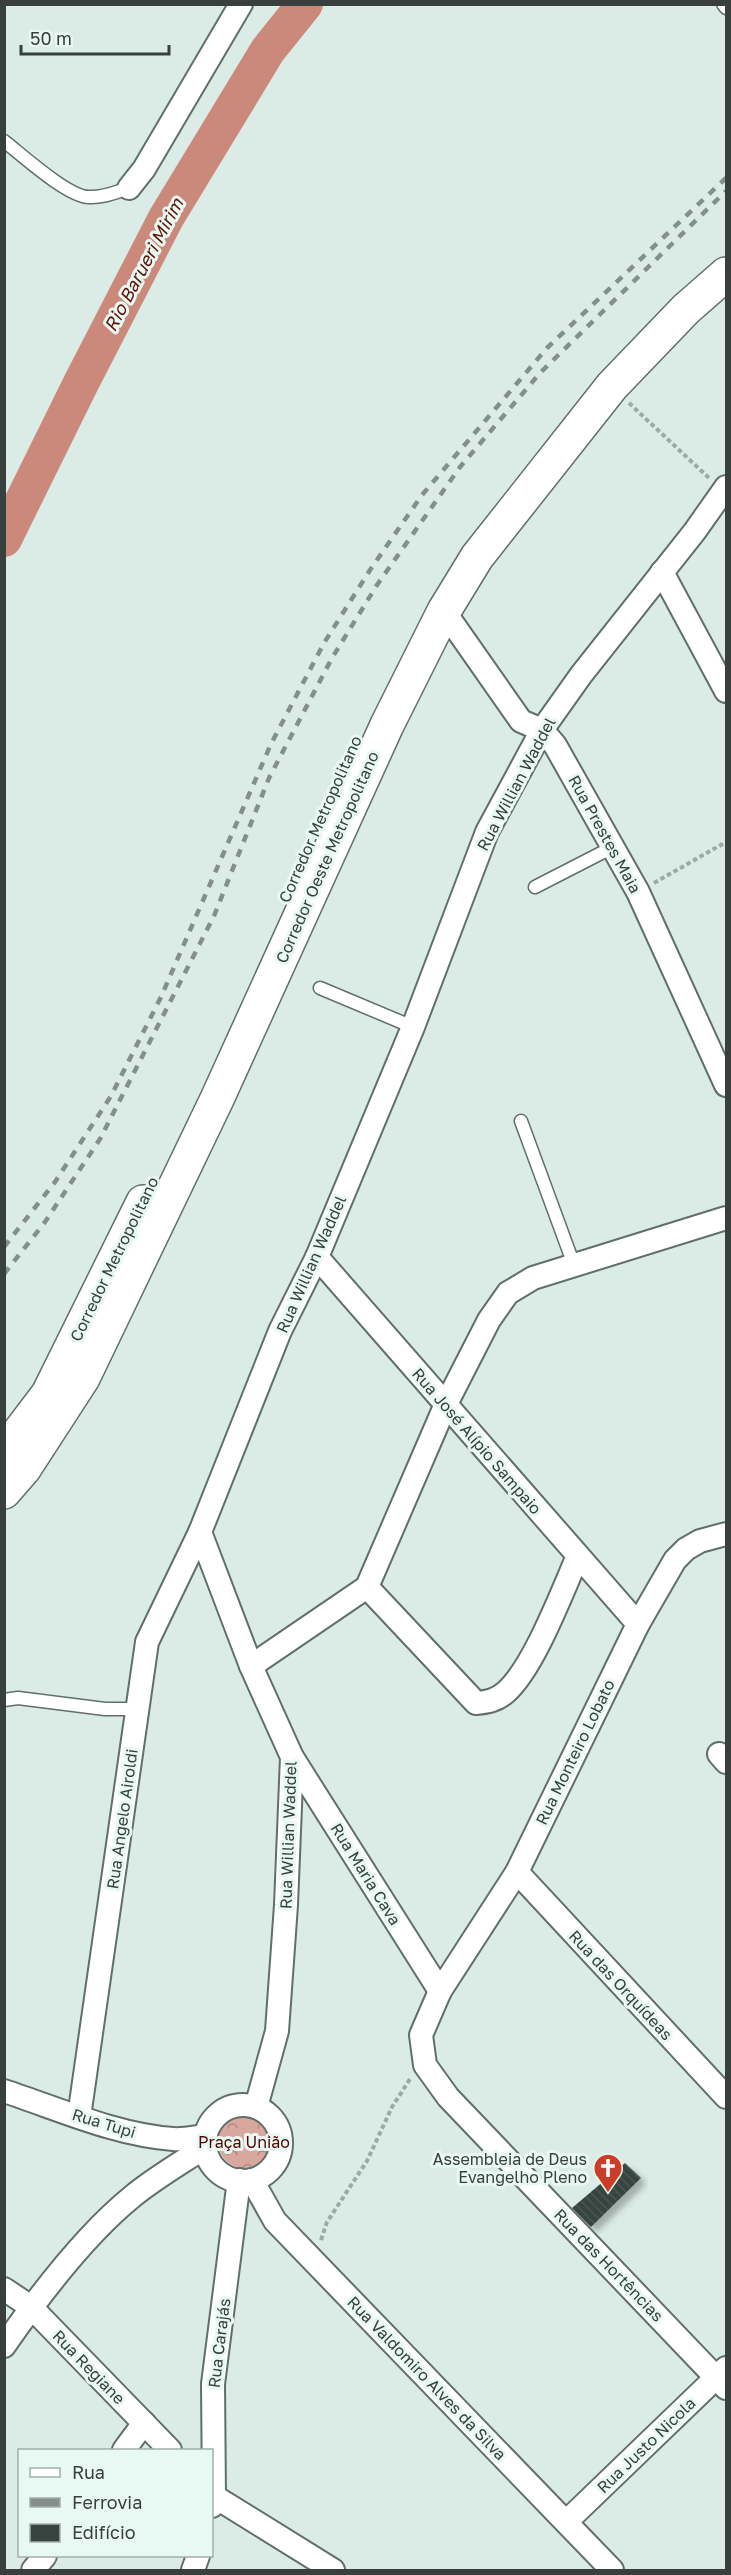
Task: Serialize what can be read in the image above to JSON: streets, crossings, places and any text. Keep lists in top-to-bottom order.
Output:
{
  "streets": {
    "main road": ["Corredor Metropolitano", "Corredor Oeste Metropolitano"],
    "street": [
      "Rua Willian Waddel",
      "Rua Prestes Maia",
      "Rua José Alípio Sampaio",
      "Rua Monteiro Lobato",
      "Rua Angelo Airoldi",
      "Rua Maria Cava",
      "Rua das Orquídeas",
      "Rua Tupi",
      "Rua das Hortências",
      "Rua Carajás",
      "Rua Regiane",
      "Rua Valdomiro Alves da Silva",
      "Rua Justo Nicola"
    ]
  },
  "crossings": [
    ["Rua Willian Waddel", "Rua Prestes Maia"],
    ["Rua Willian Waddel", "Rua José Alípio Sampaio"],
    ["Rua Willian Waddel", "Rua Angelo Airoldi"],
    ["Rua Willian Waddel", "Rua Maria Cava"],
    ["Rua Willian Waddel", "Rua Tupi"],
    ["Rua Willian Waddel", "Rua Carajás"],
    ["Rua Willian Waddel", "Rua Valdomiro Alves da Silva"],
    ["Rua Prestes Maia", "Corredor Oeste Metropolitano"],
    ["Rua José Alípio Sampaio", "Rua Monteiro Lobato"],
    ["Rua Monteiro Lobato", "Rua Maria Cava"],
    ["Rua Monteiro Lobato", "Rua das Orquídeas"],
    ["Rua Monteiro Lobato", "Rua das Hortências"],
    ["Rua Angelo Airoldi", "Rua Tupi"],
    ["Rua Maria Cava", "Rua das Hortências"],
    ["Rua Tupi", "Rua Carajás"],
    ["Rua Tupi", "Rua Valdomiro Alves da Silva"],
    ["Rua das Hortências", "Rua Justo Nicola"],
    ["Rua Carajás", "Rua Valdomiro Alves da Silva"],
    ["Rua Valdomiro Alves da Silva", "Rua Justo Nicola"]
  ],
  "water": ["Rio Barueri Mirim"],
  "parks": ["Praça União"],
  "places": {
    "church": ["Assembleia de Deus Evangelho Pleno"]
  },
  "legend": ["Rua", "Ferrovia", "Edifício"],
  "scale_bar": "50 m"
}
